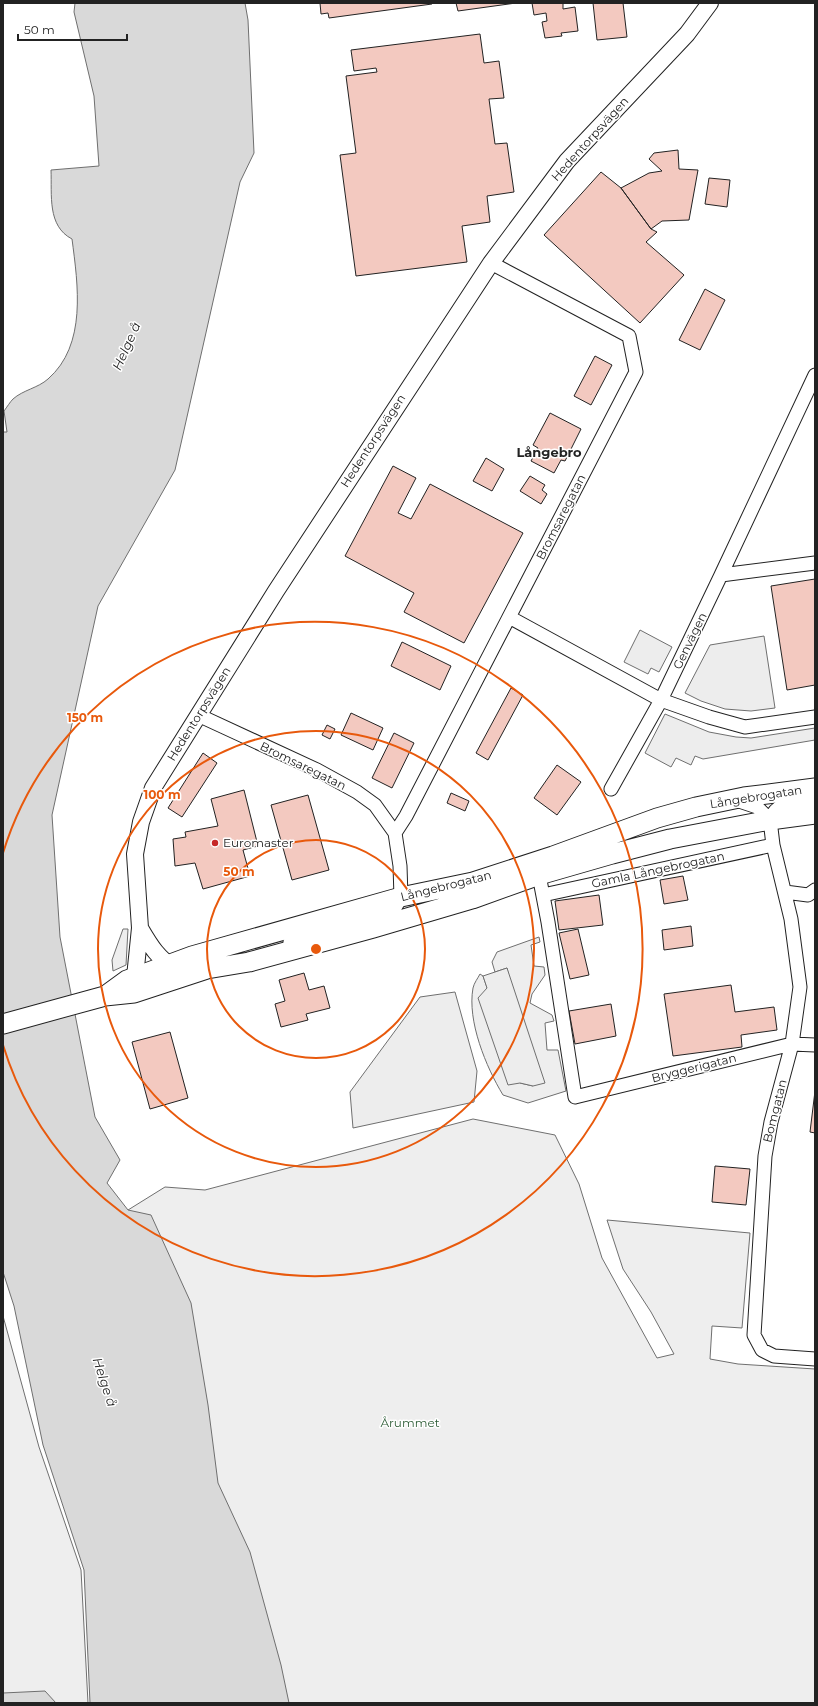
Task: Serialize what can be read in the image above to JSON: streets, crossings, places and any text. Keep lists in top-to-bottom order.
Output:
{
  "streets": {
    "main road": ["Långebrogatan"],
    "street": [
      "Hedentorpsvägen",
      "Bromsaregatan",
      "Genvägen",
      "Gamla Långebrogatan",
      "Bryggerigatan",
      "Bomgatan"
    ]
  },
  "crossings": [
    ["Hedentorpsvägen", "Bromsaregatan"],
    ["Hedentorpsvägen", "Långebrogatan"],
    ["Bromsaregatan", "Långebrogatan"],
    ["Långebrogatan", "Bomgatan"],
    ["Gamla Långebrogatan", "Bryggerigatan"],
    ["Gamla Långebrogatan", "Bomgatan"],
    ["Bryggerigatan", "Bomgatan"]
  ],
  "districts": ["Långebro"],
  "water": ["Helge å"],
  "parks": ["Årummet"],
  "places": ["Euromaster"],
  "scale_bar": "50 m",
  "rings": ["150 m", "100 m", "50 m"]
}
